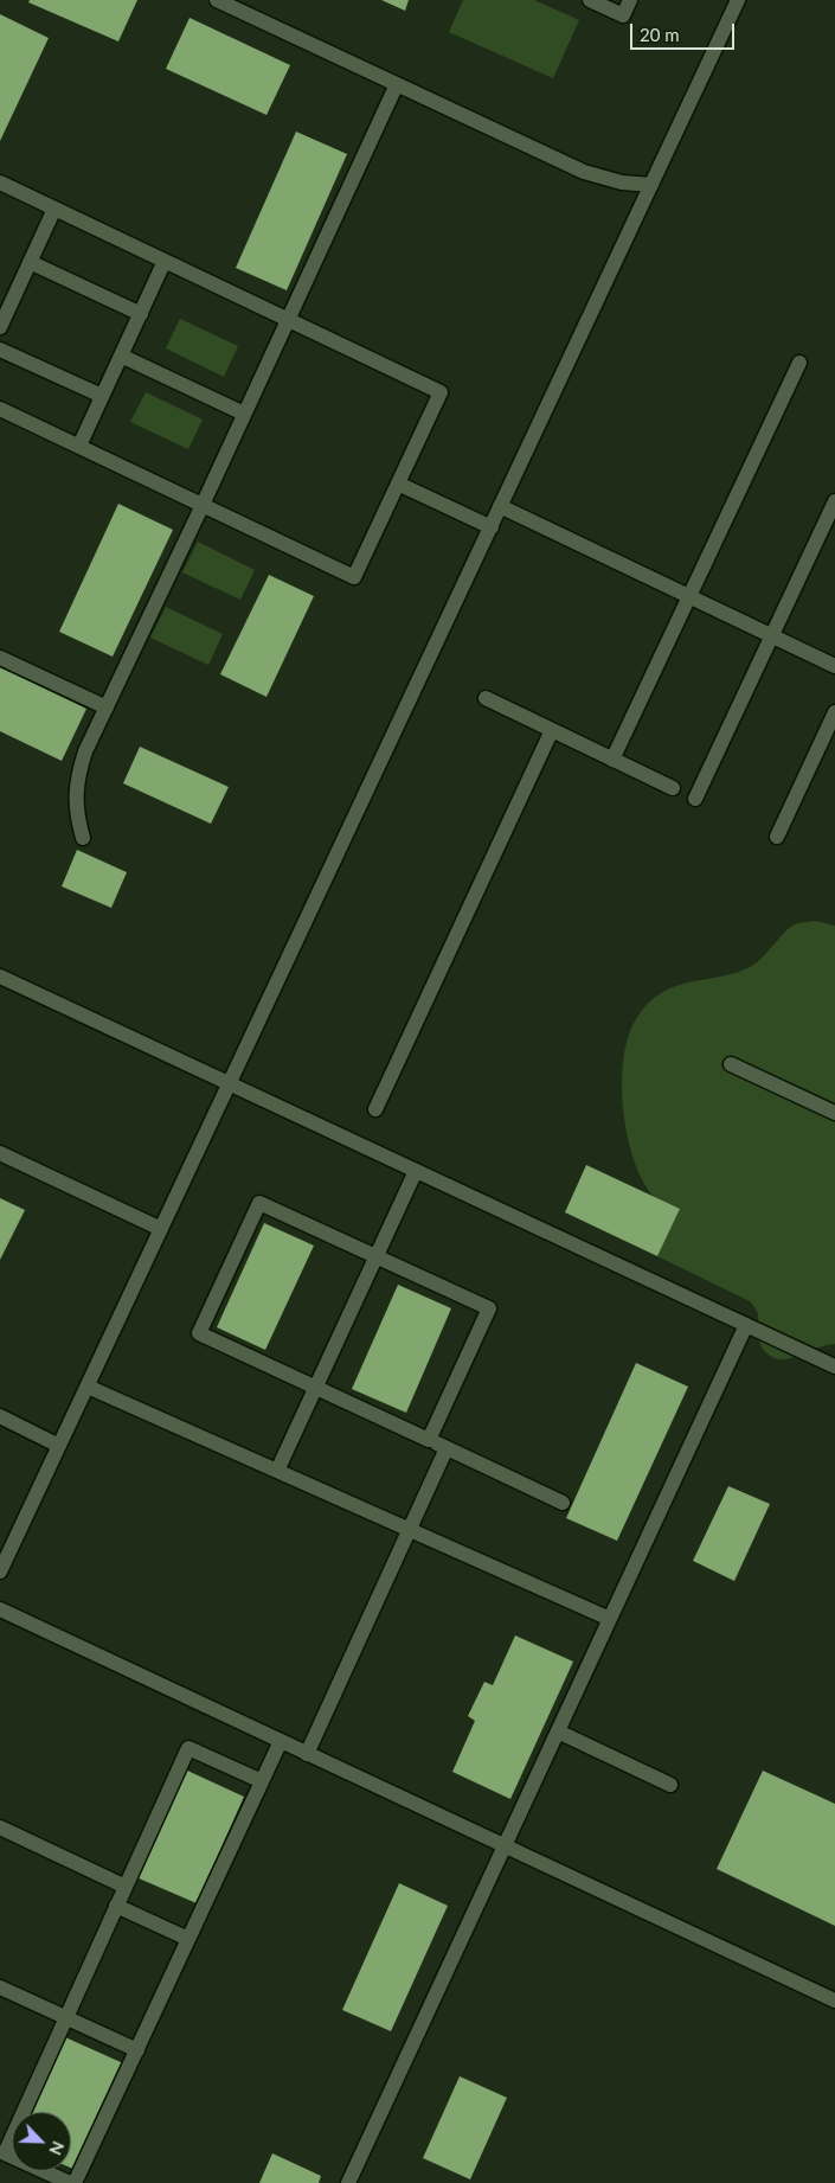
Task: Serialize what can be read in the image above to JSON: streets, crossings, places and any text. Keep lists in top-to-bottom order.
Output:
{
  "scale_bar": "20 m",
  "north": "bottom right"
}
